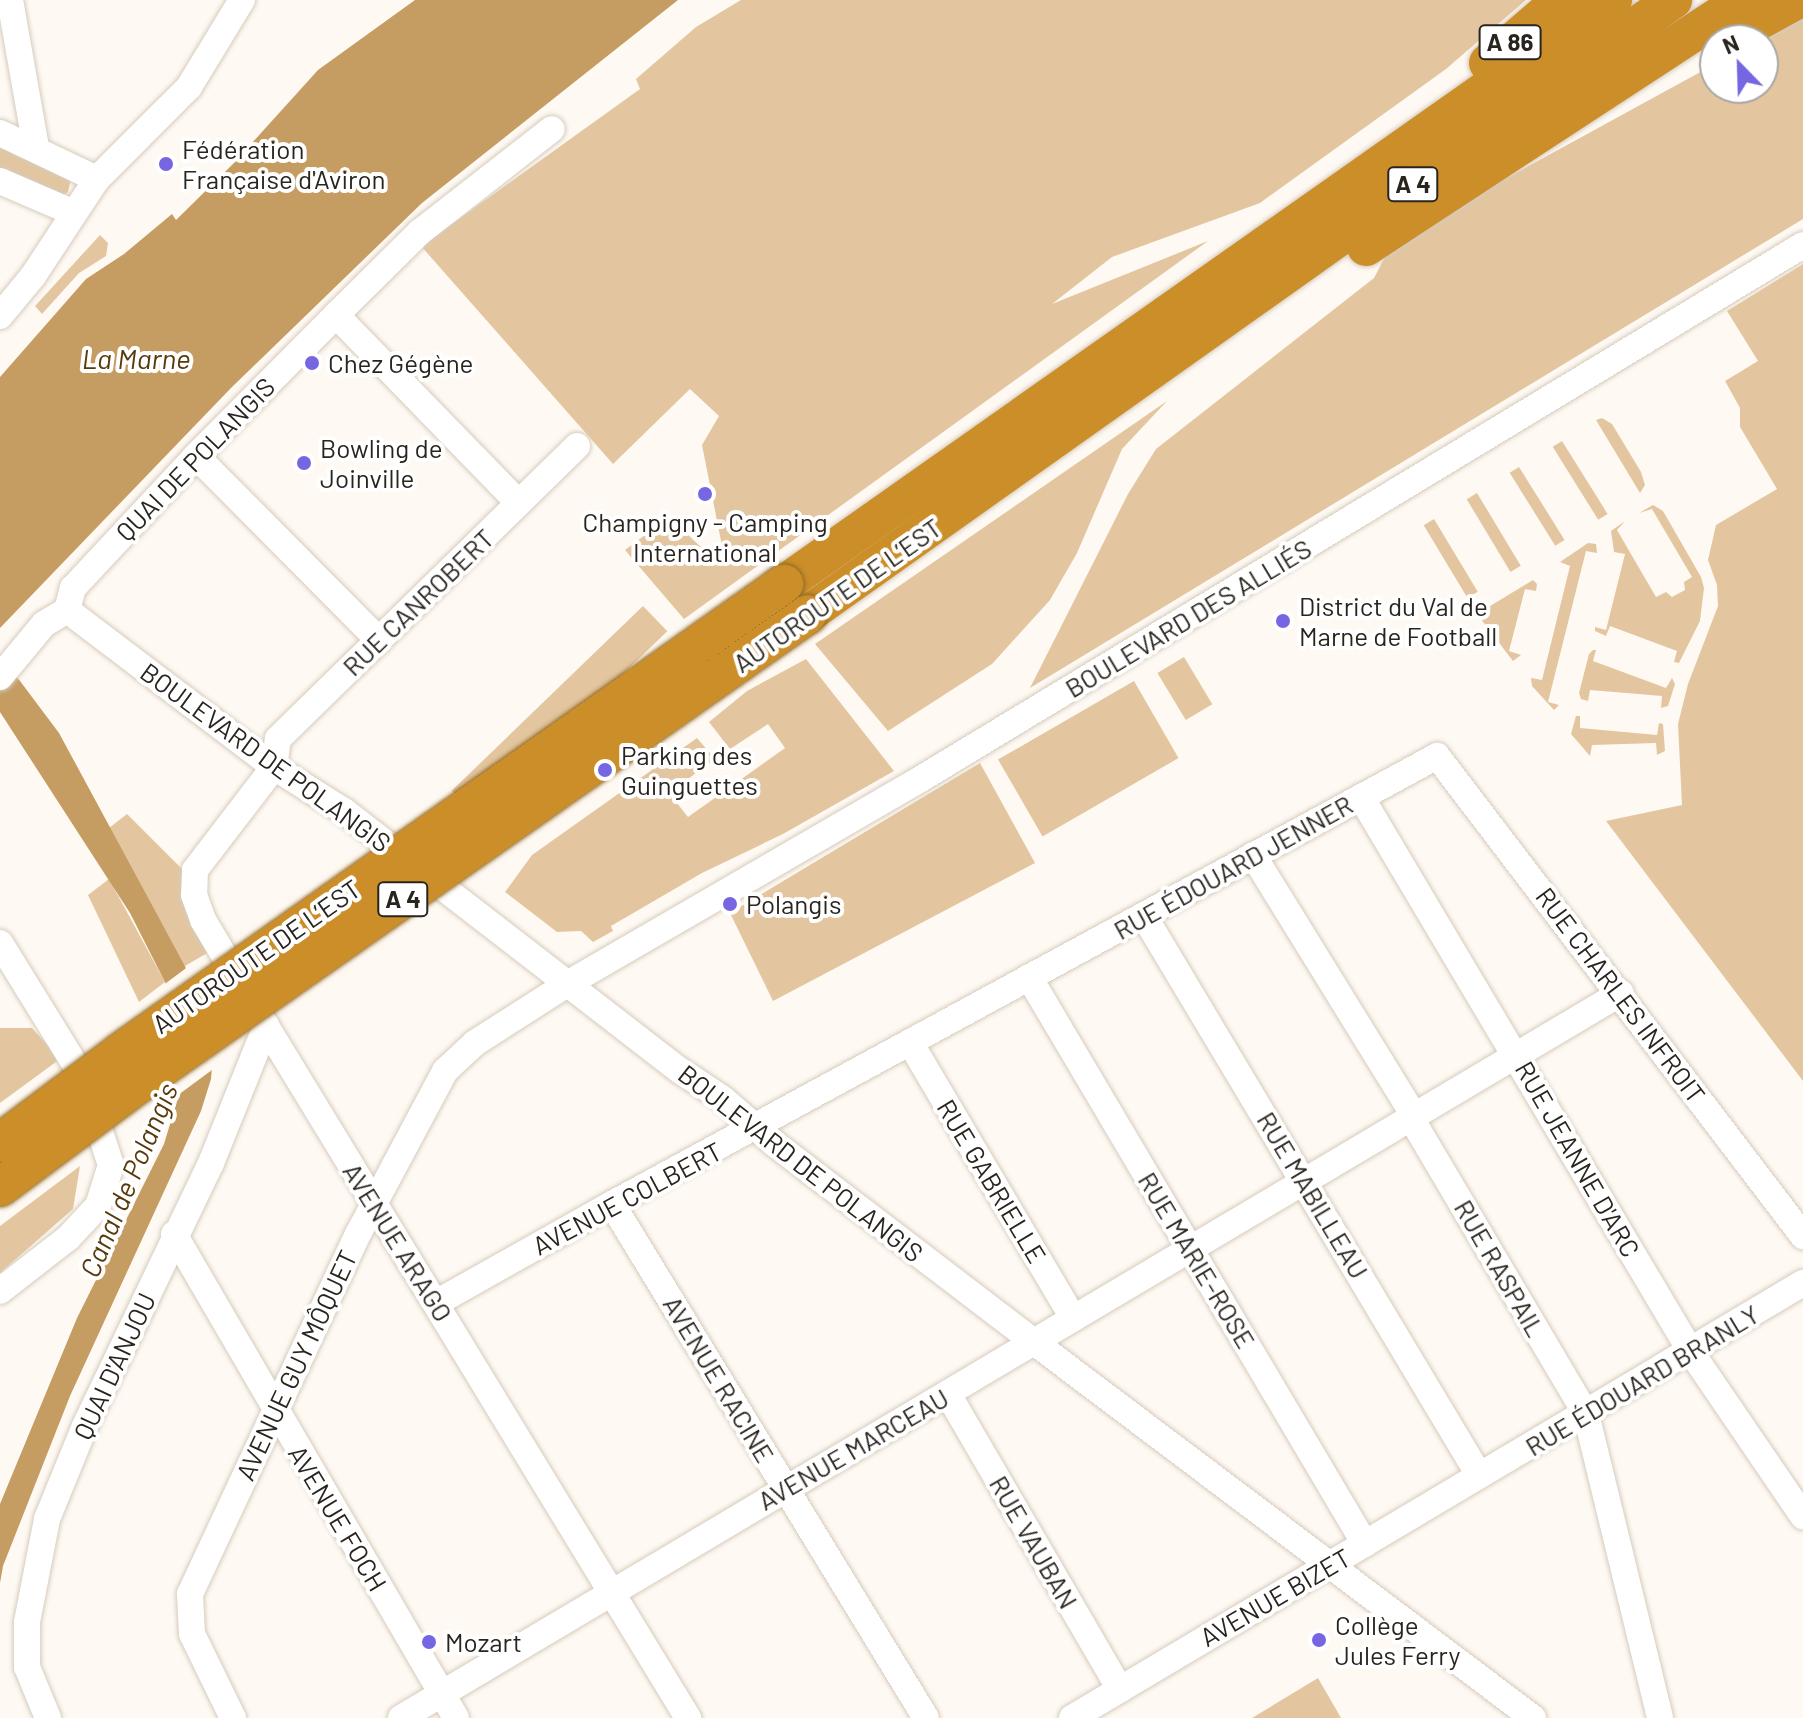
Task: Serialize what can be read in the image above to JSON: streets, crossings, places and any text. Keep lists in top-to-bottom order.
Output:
{
  "streets": {
    "highway": ["A 86", "A 4", "AUTOROUTE DE L’EST"],
    "street": [
      "QUAI DE POLANGIS",
      "RUE CANROBERT",
      "BOULEVARD DES ALLIÉS",
      "BOULEVARD DE POLANGIS",
      "RUE ÉDOUARD JENNER",
      "RUE CHARLES INFROIT",
      "RUE JEANNE D'ARC",
      "RUE GABRIELLE",
      "RUE MABILLEAU",
      "AVENUE COLBERT",
      "AVENUE ARAGO",
      "RUE MARIE-ROSE",
      "RUE RASPAIL",
      "AVENUE GUY MÔQUET",
      "QUAI D'ANJOU",
      "AVENUE RACINE",
      "RUE ÉDOUARD BRANLY",
      "AVENUE MARCEAU",
      "AVENUE FOCH",
      "RUE VAUBAN",
      "AVENUE BIZET"
    ]
  },
  "crossings": [
    ["A 86", "AUTOROUTE DE L’EST"],
    ["QUAI DE POLANGIS", "BOULEVARD DE POLANGIS"],
    ["RUE CANROBERT", "BOULEVARD DE POLANGIS"],
    ["RUE CANROBERT", "AVENUE ARAGO"],
    ["BOULEVARD DES ALLIÉS", "BOULEVARD DE POLANGIS"],
    ["BOULEVARD DES ALLIÉS", "AVENUE GUY MÔQUET"],
    ["BOULEVARD DE POLANGIS", "AVENUE COLBERT"],
    ["BOULEVARD DE POLANGIS", "AVENUE ARAGO"],
    ["BOULEVARD DE POLANGIS", "AVENUE GUY MÔQUET"],
    ["BOULEVARD DE POLANGIS", "AVENUE MARCEAU"],
    ["BOULEVARD DE POLANGIS", "AVENUE BIZET"],
    ["RUE ÉDOUARD JENNER", "RUE CHARLES INFROIT"],
    ["RUE ÉDOUARD JENNER", "RUE JEANNE D'ARC"],
    ["RUE ÉDOUARD JENNER", "RUE MABILLEAU"],
    ["RUE ÉDOUARD JENNER", "AVENUE COLBERT"],
    ["RUE ÉDOUARD JENNER", "RUE MARIE-ROSE"],
    ["RUE ÉDOUARD JENNER", "RUE RASPAIL"],
    ["RUE CHARLES INFROIT", "AVENUE MARCEAU"],
    ["RUE JEANNE D'ARC", "RUE ÉDOUARD BRANLY"],
    ["RUE JEANNE D'ARC", "AVENUE MARCEAU"],
    ["RUE GABRIELLE", "AVENUE COLBERT"],
    ["RUE GABRIELLE", "AVENUE MARCEAU"],
    ["RUE MABILLEAU", "RUE ÉDOUARD BRANLY"],
    ["RUE MABILLEAU", "AVENUE MARCEAU"],
    ["RUE MABILLEAU", "AVENUE BIZET"],
    ["AVENUE COLBERT", "AVENUE ARAGO"],
    ["AVENUE COLBERT", "RUE MARIE-ROSE"],
    ["AVENUE COLBERT", "AVENUE RACINE"],
    ["AVENUE ARAGO", "AVENUE GUY MÔQUET"],
    ["AVENUE ARAGO", "QUAI D'ANJOU"],
    ["AVENUE ARAGO", "AVENUE MARCEAU"],
    ["RUE MARIE-ROSE", "AVENUE MARCEAU"],
    ["RUE MARIE-ROSE", "AVENUE BIZET"],
    ["RUE RASPAIL", "RUE ÉDOUARD BRANLY"],
    ["RUE RASPAIL", "AVENUE MARCEAU"],
    ["AVENUE GUY MÔQUET", "AVENUE FOCH"],
    ["QUAI D'ANJOU", "AVENUE FOCH"],
    ["AVENUE RACINE", "AVENUE MARCEAU"],
    ["RUE ÉDOUARD BRANLY", "AVENUE BIZET"],
    ["AVENUE MARCEAU", "AVENUE FOCH"],
    ["AVENUE MARCEAU", "RUE VAUBAN"],
    ["RUE VAUBAN", "AVENUE BIZET"]
  ],
  "water": ["La Marne", "Canal de Polangis"],
  "places": [
    "Fédération Française d'Aviron",
    "Chez Gégène",
    "Bowling de Joinville",
    "Champigny - Camping International",
    "District du Val de Marne de Football",
    "Parking des Guinguettes",
    "Polangis",
    "Collège Jules Ferry",
    "Mozart"
  ],
  "north": "top left"
}
